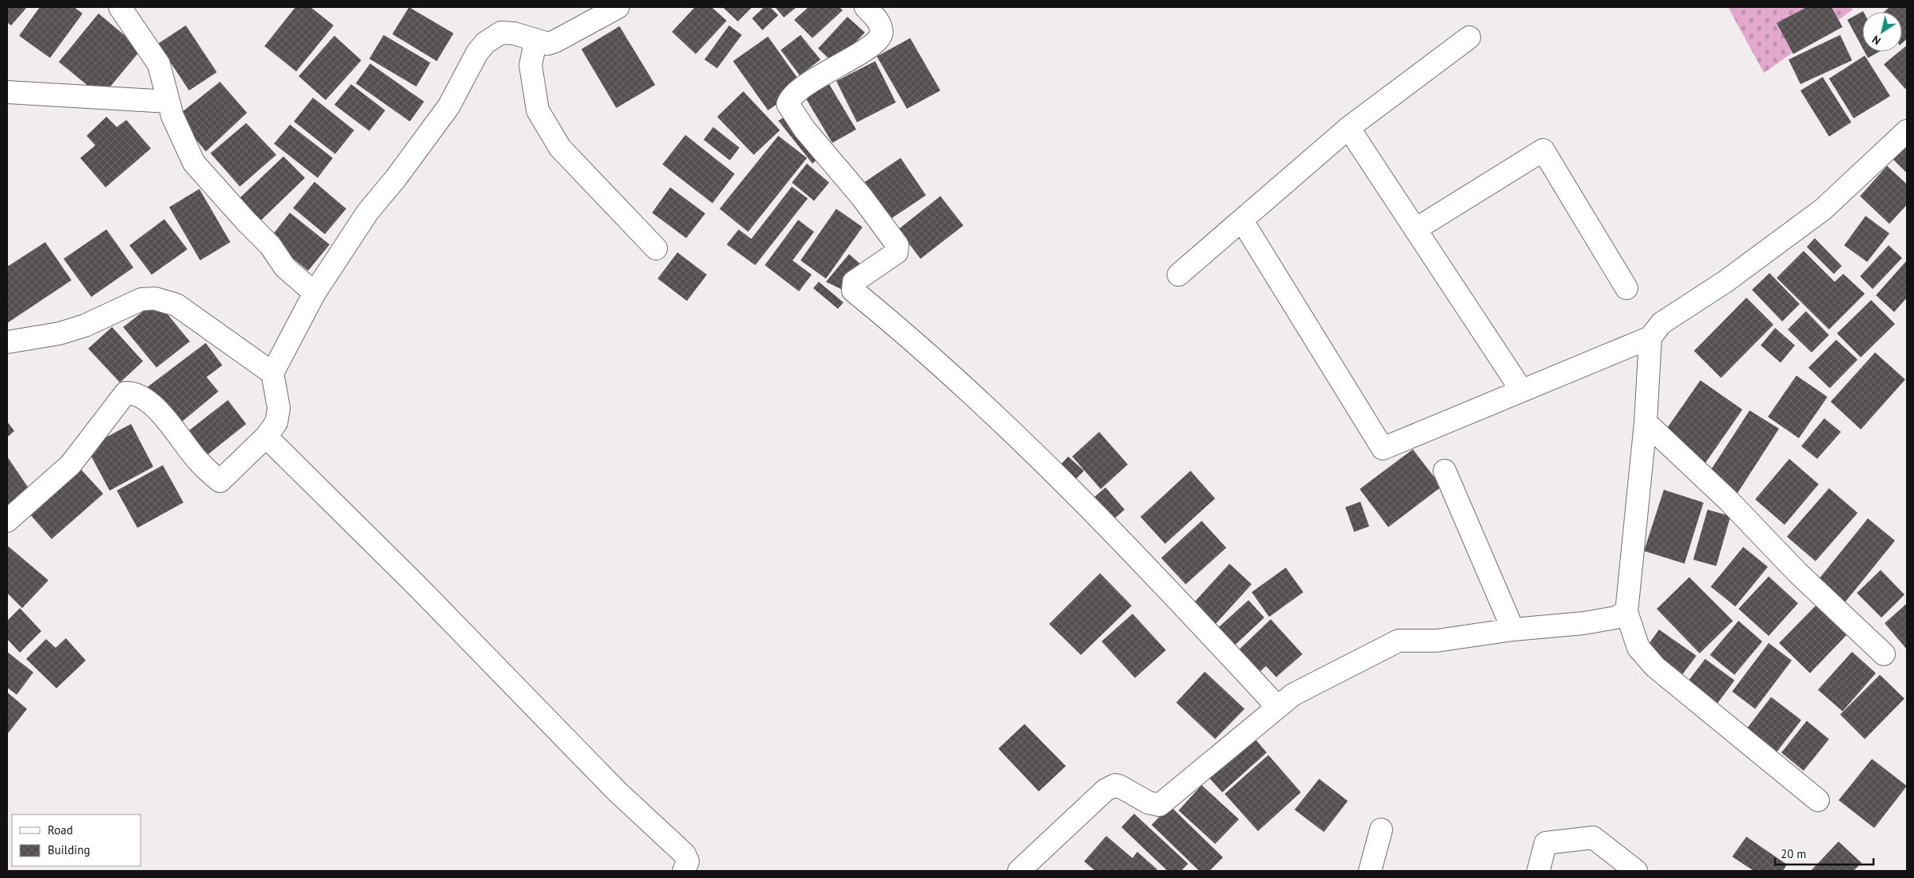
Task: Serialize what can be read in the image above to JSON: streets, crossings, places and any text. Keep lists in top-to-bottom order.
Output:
{
  "legend": ["Road", "Building"],
  "scale_bar": "20 m",
  "north": "bottom left"
}
